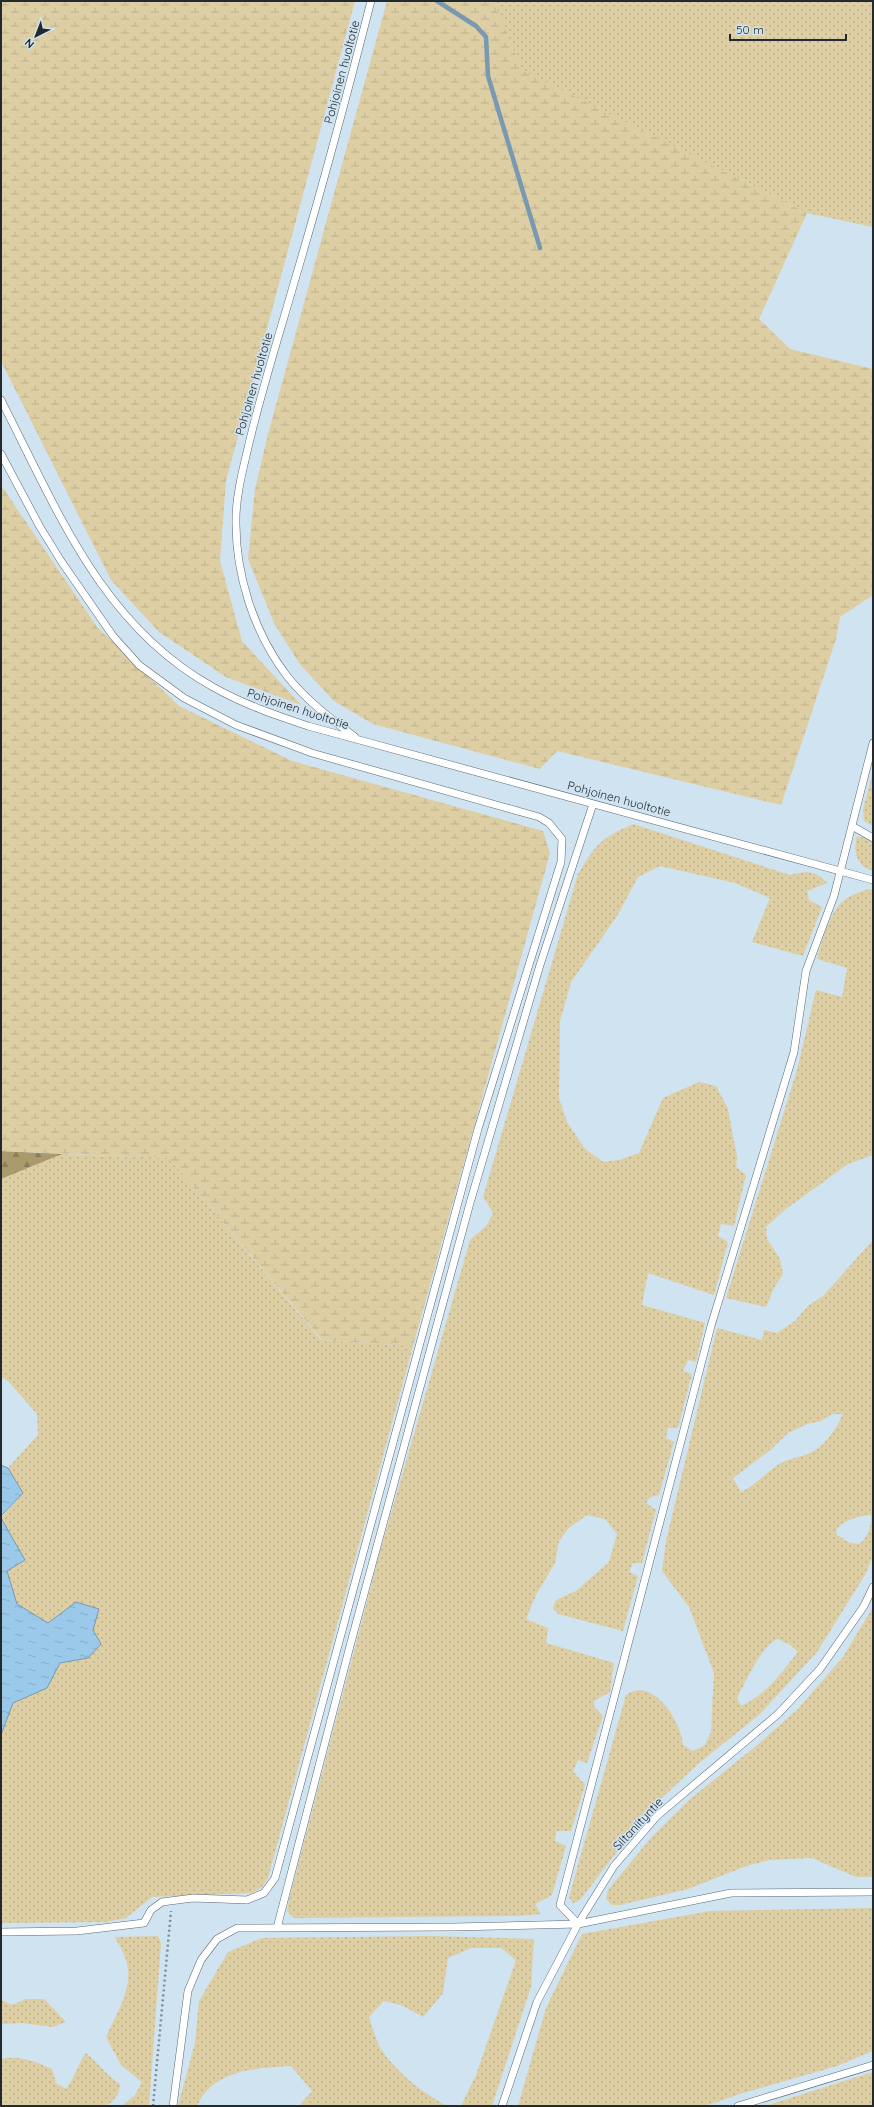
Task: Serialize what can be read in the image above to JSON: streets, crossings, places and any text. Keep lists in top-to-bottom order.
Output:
{
  "streets": {
    "lane": ["Pohjoinen huoltotie", "Siltaniityntie"]
  },
  "scale_bar": "50 m",
  "north": "bottom left"
}
